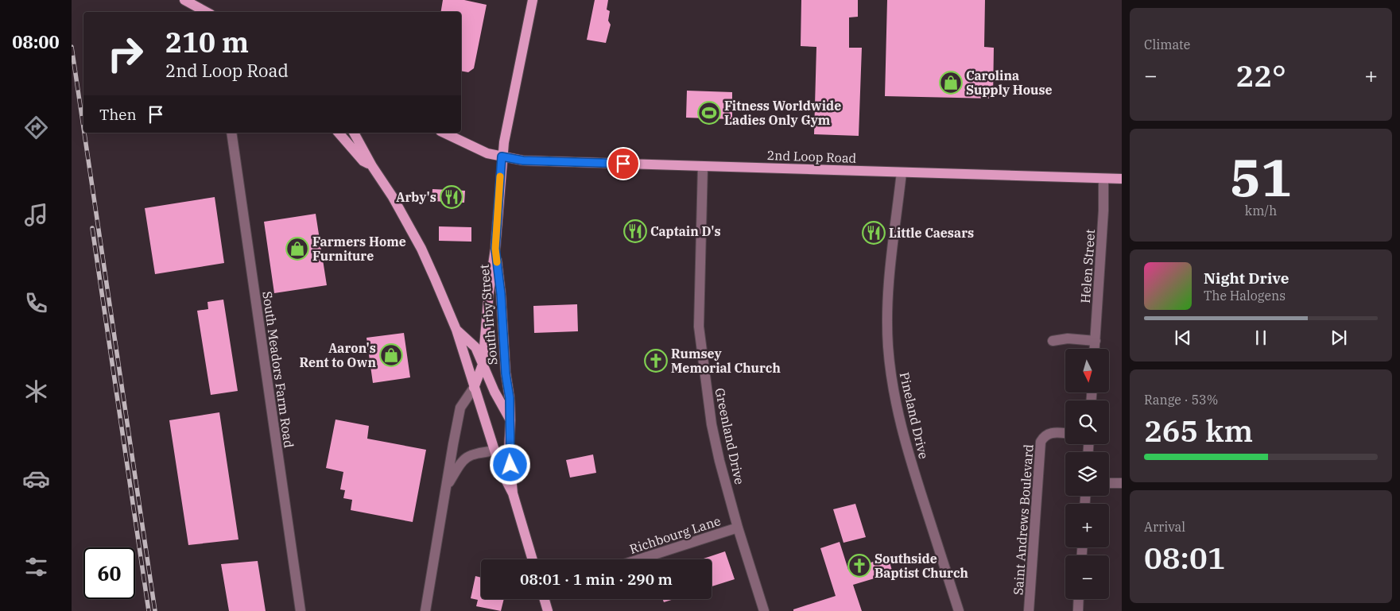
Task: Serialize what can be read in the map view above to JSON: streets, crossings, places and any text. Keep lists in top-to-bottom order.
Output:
{
  "streets": {
    "main road": ["2nd Loop Road", "South Irby Street"],
    "street": [
      "Helen Street",
      "South Meadors Farm Road",
      "Pineland Drive",
      "Greenland Drive",
      "Saint Andrews Boulevard",
      "Richbourg Lane"
    ]
  },
  "crossings": [
    ["2nd Loop Road", "Helen Street"],
    ["2nd Loop Road", "South Irby Street"],
    ["2nd Loop Road", "Pineland Drive"],
    ["2nd Loop Road", "Greenland Drive"],
    ["Greenland Drive", "Richbourg Lane"]
  ],
  "places": {
    "shop": ["Carolina Supply House", "Farmers Home Furniture", "Aaron's Rent to Own"],
    "sports": ["Fitness Worldwide Ladies Only Gym"],
    "restaurant": ["Arby's", "Captain D's", "Little Caesars"],
    "church": ["Rumsey Memorial Church", "Southside Baptist Church"]
  },
  "north": "bottom",
  "page": {
    "tabs": "08:00",
    "tile": [
      "Climate",
      ["51", "km/h"],
      ["Range · 53%", "265 km"],
      ["Arrival", "08:01"]
    ],
    "turn": ["210 m", "2nd Loop Road"],
    "heat": ["−", "22°", "+"],
    "then": "Then",
    "song": ["Night Drive", "The Halogens"],
    "map_buttons": ["+", "−"],
    "limit": "60",
    "trip": "08:01 · 1 min · 290 m"
  }
}
